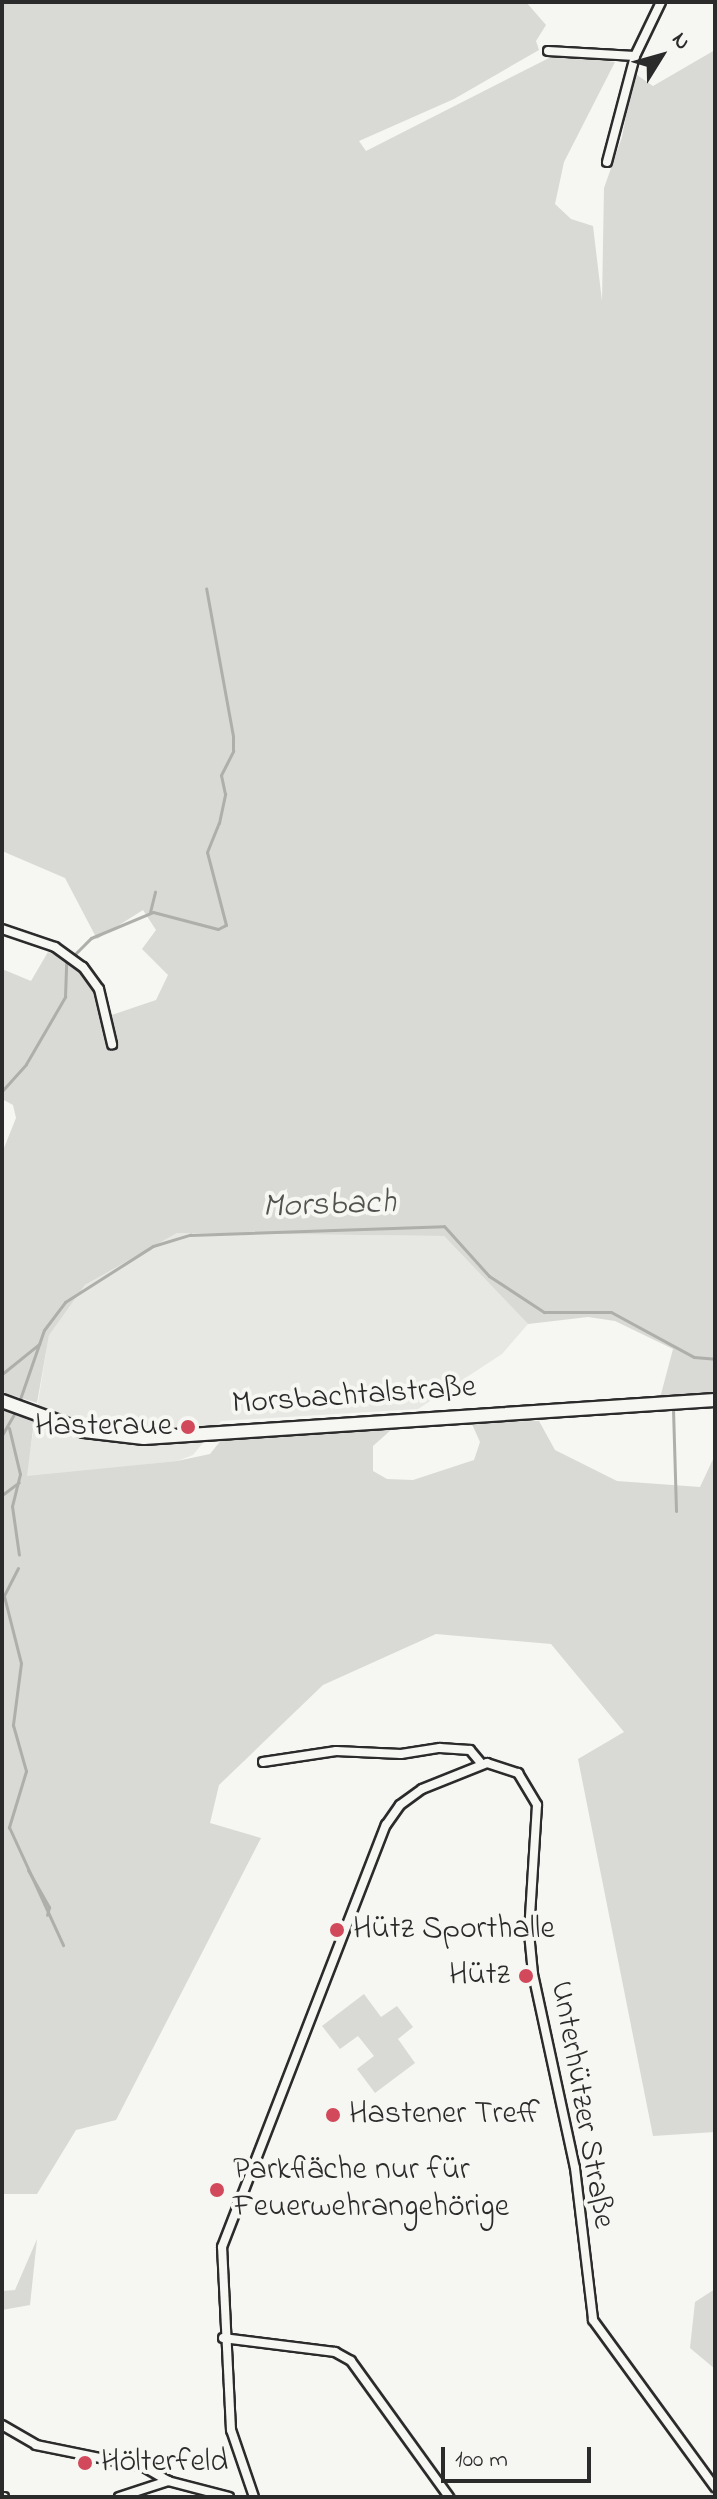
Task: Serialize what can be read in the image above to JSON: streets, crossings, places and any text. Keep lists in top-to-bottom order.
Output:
{
  "streets": {
    "main road": ["Morsbachtalstraße"],
    "street": ["Unterhützer Straße"]
  },
  "water": ["Morsbach"],
  "places": [
    "Hasteraue",
    "Hütz Sporthalle",
    "Hütz",
    "Hastener Treff",
    "Parkfläche nur für Feuerwehrangehörige",
    "Hölterfeld"
  ],
  "scale_bar": "100 m",
  "north": "top right"
}
